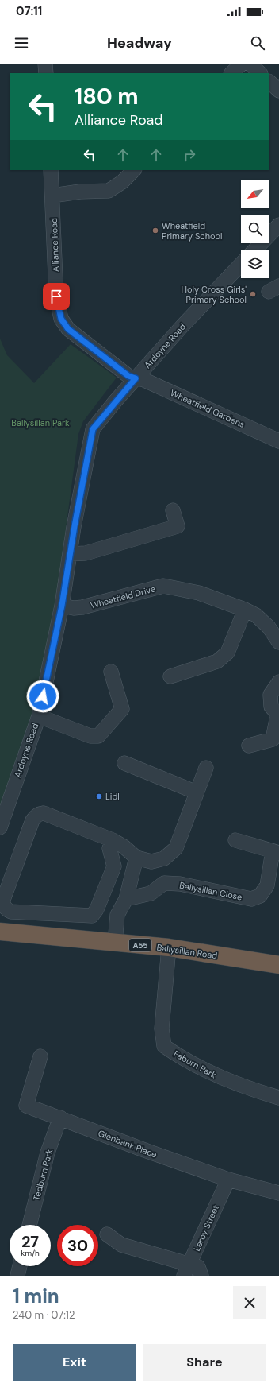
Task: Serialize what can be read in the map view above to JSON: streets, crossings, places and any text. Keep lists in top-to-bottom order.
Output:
{
  "streets": {
    "highway": ["A55", "Ballysillan Road"],
    "street": [
      "Alliance Road",
      "Ardoyne Road",
      "Wheatfield Gardens",
      "Wheatfield Drive",
      "Ballysillan Close",
      "Faburn Park",
      "Glenbank Place",
      "Tedburn Park",
      "Leroy Street"
    ]
  },
  "crossings": [
    ["Alliance Road", "Ardoyne Road"],
    ["Alliance Road", "Wheatfield Gardens"],
    ["Ardoyne Road", "Wheatfield Gardens"],
    ["Ardoyne Road", "Wheatfield Drive"],
    ["Ballysillan Road", "Faburn Park"],
    ["Glenbank Place", "Tedburn Park"],
    ["Glenbank Place", "Leroy Street"]
  ],
  "parks": ["Ballysillan Park"],
  "places": ["Wheatfield Primary School", "Holy Cross Girls' Primary School", "Lidl"],
  "north": "bottom left",
  "page": {
    "status": "07:11",
    "header": "Headway",
    "turn": ["180 m", "Alliance Road"],
    "speed": "27 km/h",
    "limit": "30",
    "heading": ["1 min", "240 m · 07:12"],
    "buttons": ["Exit", "Share"]
  }
}
